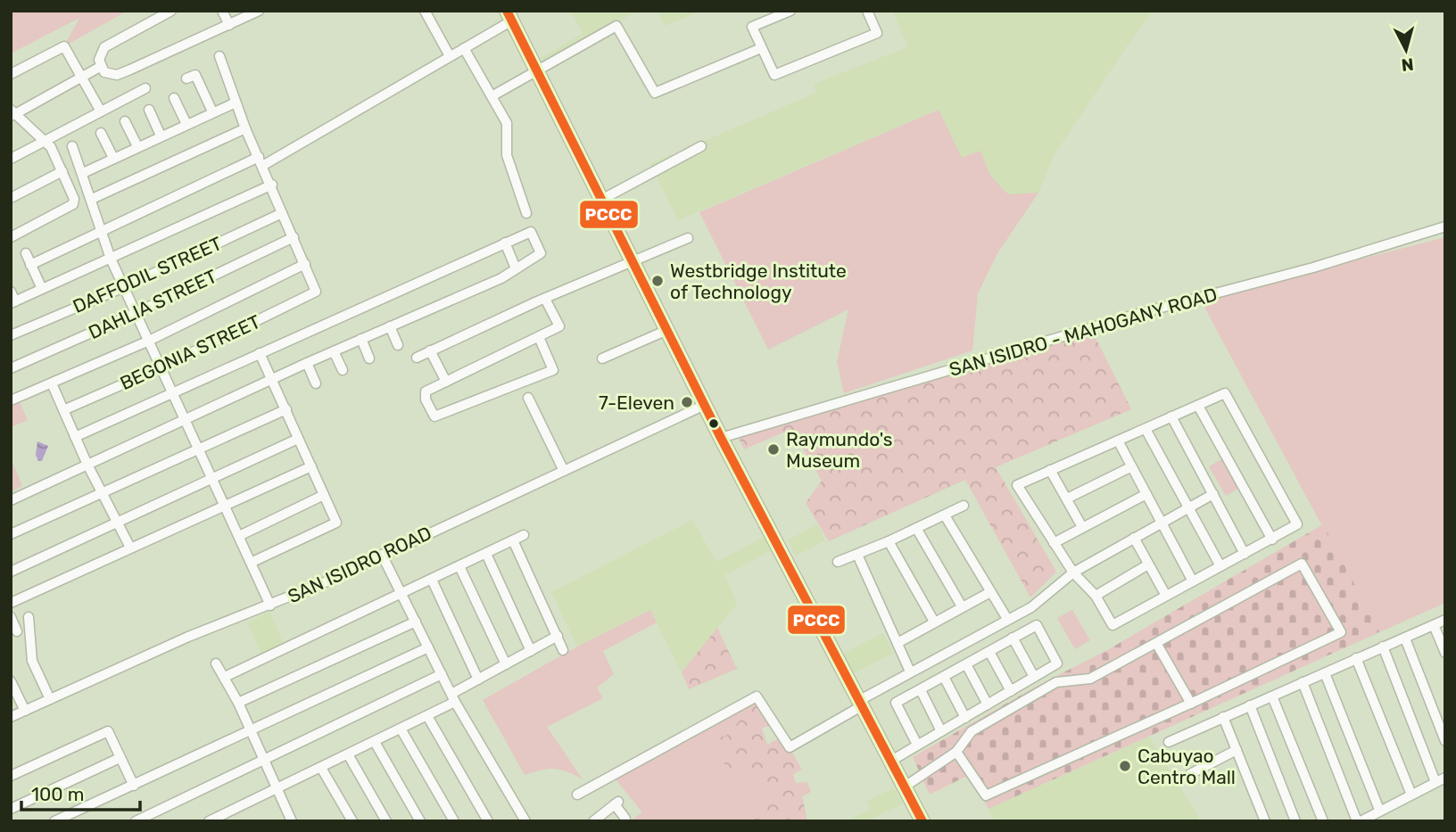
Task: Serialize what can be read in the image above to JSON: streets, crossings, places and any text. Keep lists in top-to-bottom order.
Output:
{
  "streets": {
    "street": [
      "DAFFODIL STREET",
      "DAHLIA STREET",
      "SAN ISIDRO - MAHOGANY ROAD",
      "BEGONIA STREET",
      "SAN ISIDRO ROAD"
    ]
  },
  "places": [
    "Westbridge Institute of Technology",
    "7-Eleven",
    "Raymundo's Museum",
    "Cabuyao Centro Mall"
  ],
  "lines": ["transit line PCCC"],
  "scale_bar": "100 m",
  "north": "bottom"
}
